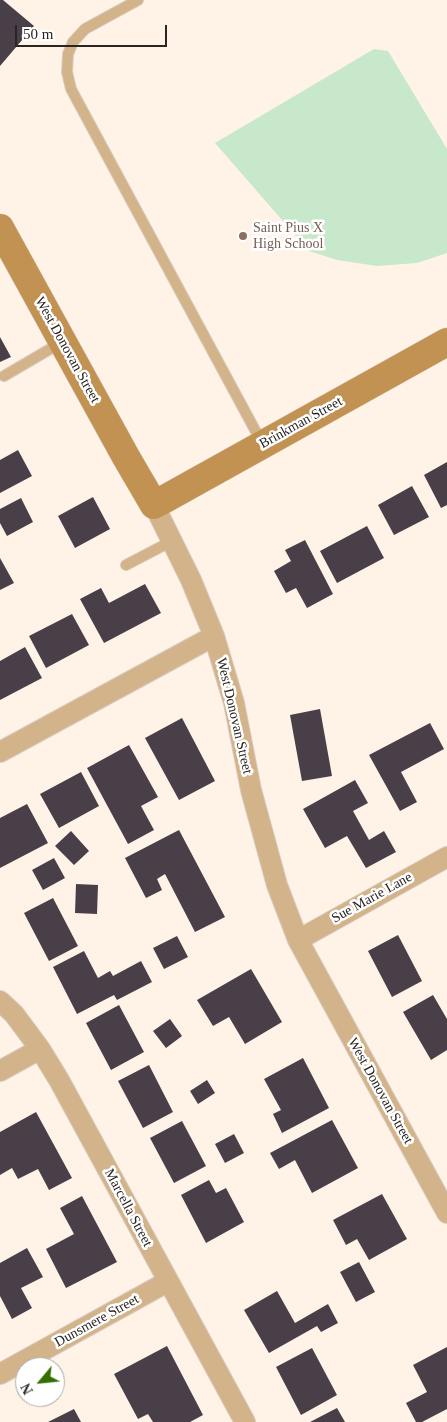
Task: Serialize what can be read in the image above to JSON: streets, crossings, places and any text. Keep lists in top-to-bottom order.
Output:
{
  "streets": {
    "street": [
      "West Donovan Street",
      "Brinkman Street",
      "Sue Marie Lane",
      "Marcella Street",
      "Dunsmere Street"
    ]
  },
  "crossings": [
    ["West Donovan Street", "Brinkman Street"],
    ["West Donovan Street", "Sue Marie Lane"],
    ["Marcella Street", "Dunsmere Street"]
  ],
  "places": ["Saint Pius X High School"],
  "scale_bar": "50 m",
  "north": "bottom left"
}
